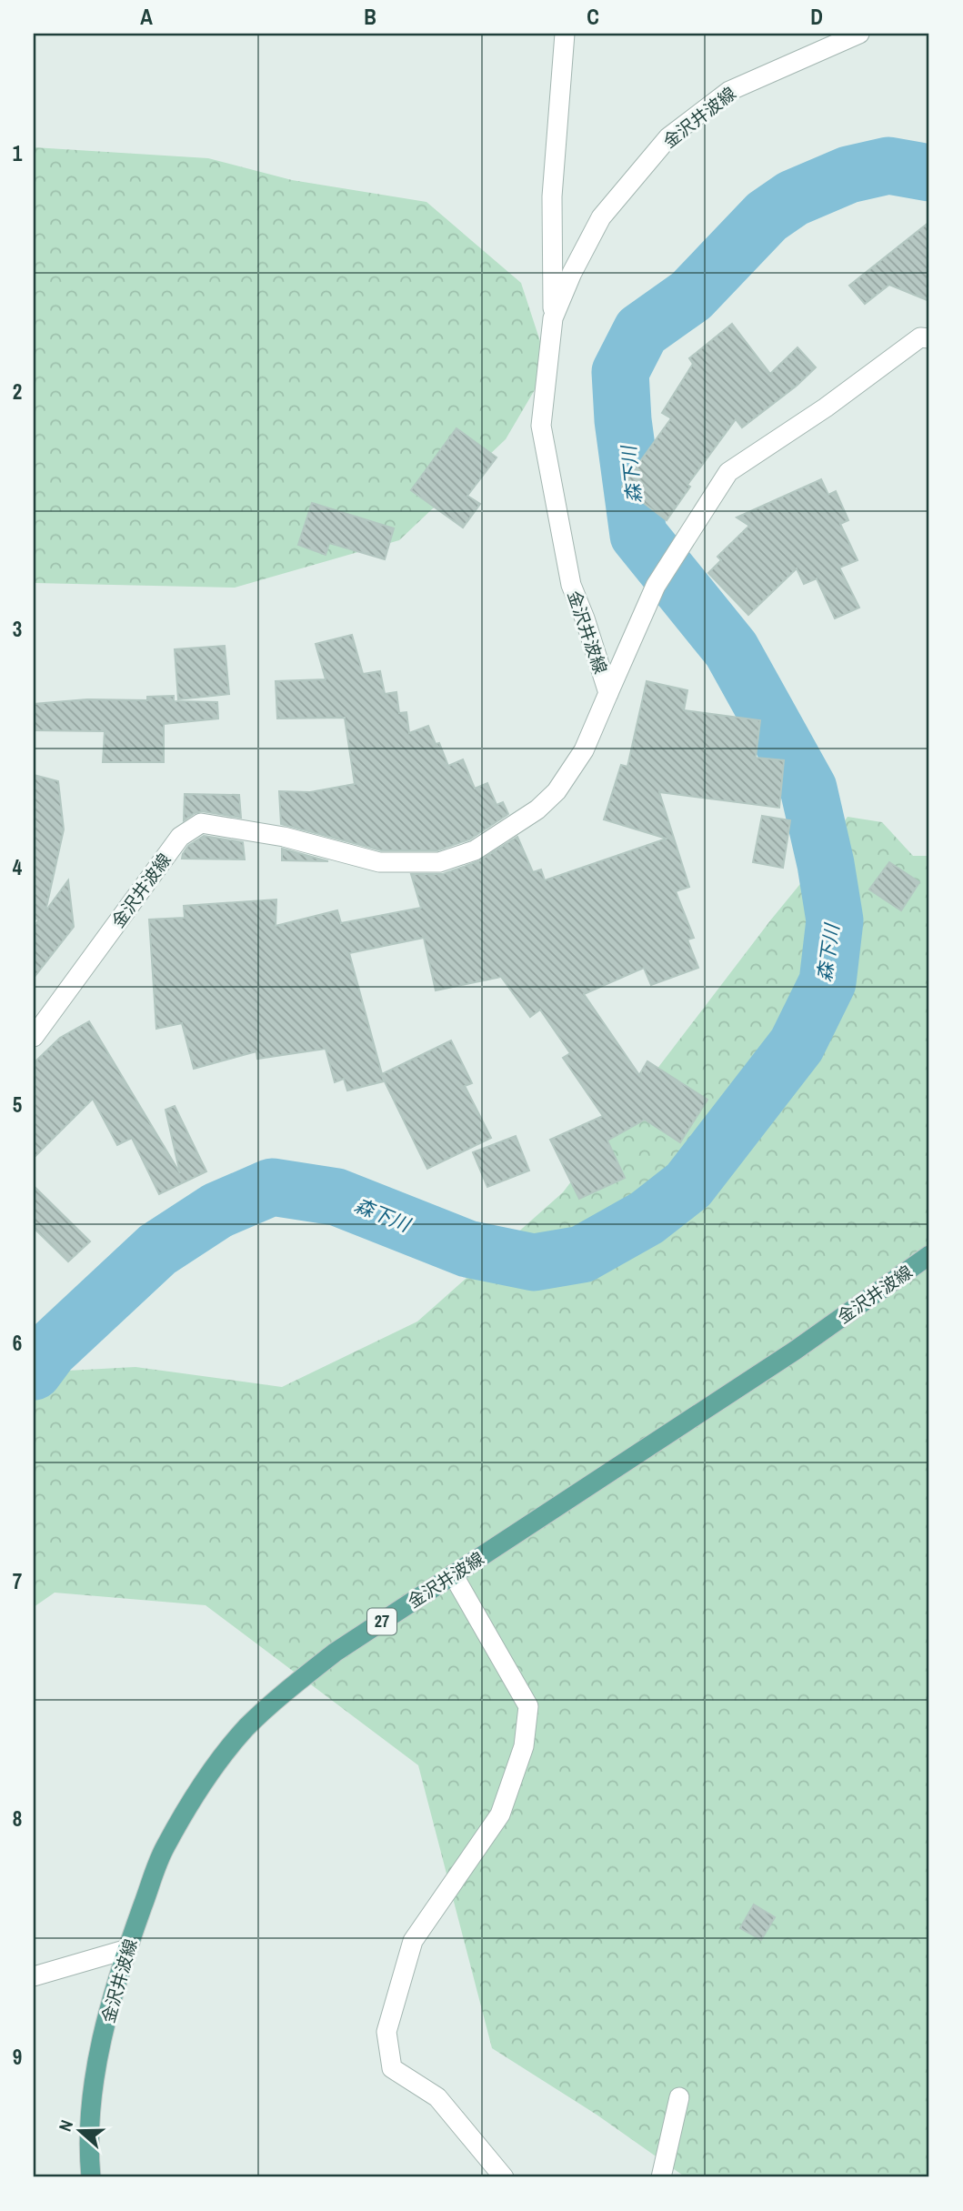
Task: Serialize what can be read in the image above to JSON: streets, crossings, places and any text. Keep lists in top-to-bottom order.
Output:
{
  "streets": {
    "main road": ["金沢井波線", "27"]
  },
  "water": ["森下川"],
  "north": "left",
  "grid": {
    "columns": [
      "A",
      "B",
      "C",
      "D"
    ],
    "rows": [
      "1",
      "2",
      "3",
      "4",
      "5",
      "6",
      "7",
      "8",
      "9"
    ]
  }
}
